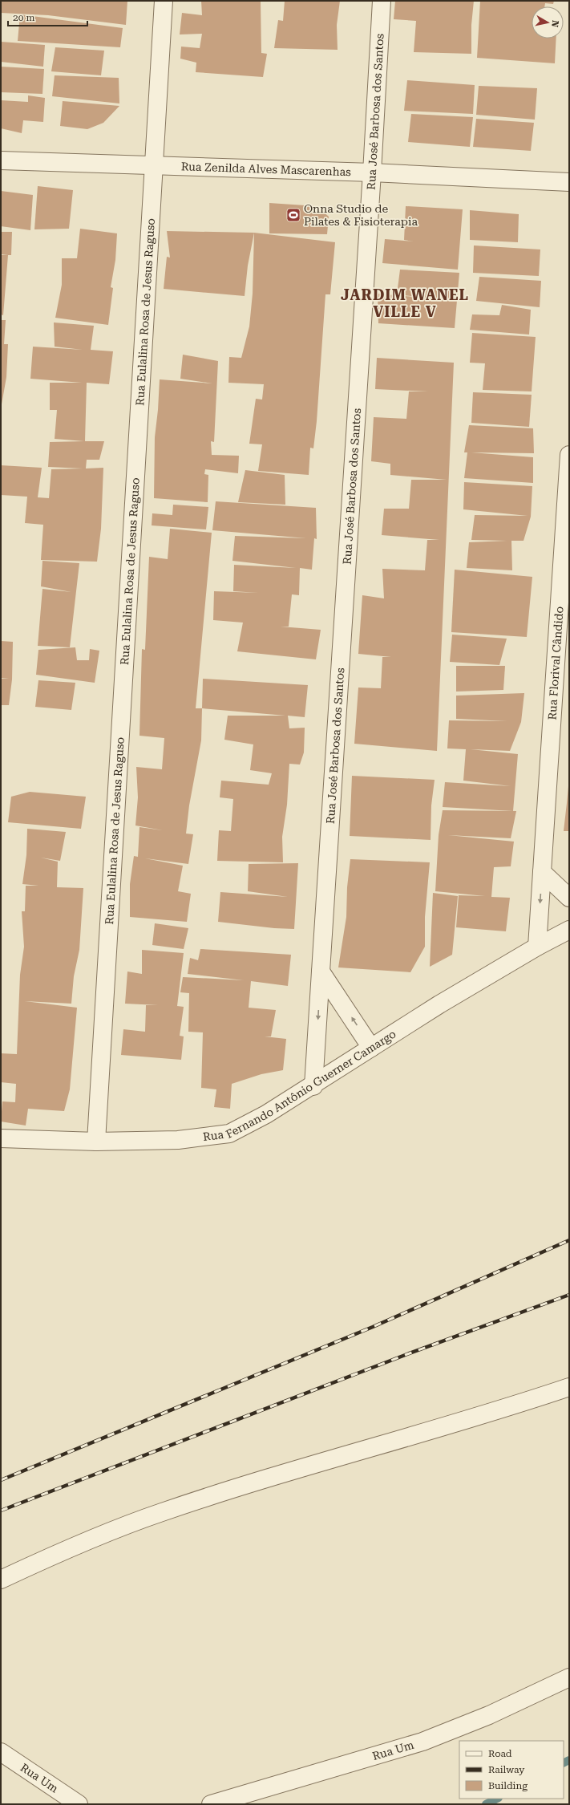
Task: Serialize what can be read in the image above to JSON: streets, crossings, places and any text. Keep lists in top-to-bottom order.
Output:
{
  "streets": {
    "street": [
      "Rua José Barbosa dos Santos",
      "Rua Zenilda Alves Mascarenhas",
      "Rua Eulalina Rosa de Jesus Raguso",
      "Rua Florival Cândido",
      "Rua Fernando Antônio Guerner Camargo",
      "Rua Um"
    ]
  },
  "crossings": [
    ["Rua José Barbosa dos Santos", "Rua Zenilda Alves Mascarenhas"],
    ["Rua José Barbosa dos Santos", "Rua Fernando Antônio Guerner Camargo"],
    ["Rua Zenilda Alves Mascarenhas", "Rua Eulalina Rosa de Jesus Raguso"],
    ["Rua Eulalina Rosa de Jesus Raguso", "Rua Fernando Antônio Guerner Camargo"],
    ["Rua Florival Cândido", "Rua Fernando Antônio Guerner Camargo"]
  ],
  "districts": ["JARDIM WANEL VILLE V"],
  "places": {
    "sports": ["Onna Studio de Pilates & Fisioterapia"]
  },
  "legend": ["Road", "Railway", "Building"],
  "scale_bar": "20 m",
  "north": "right"
}
